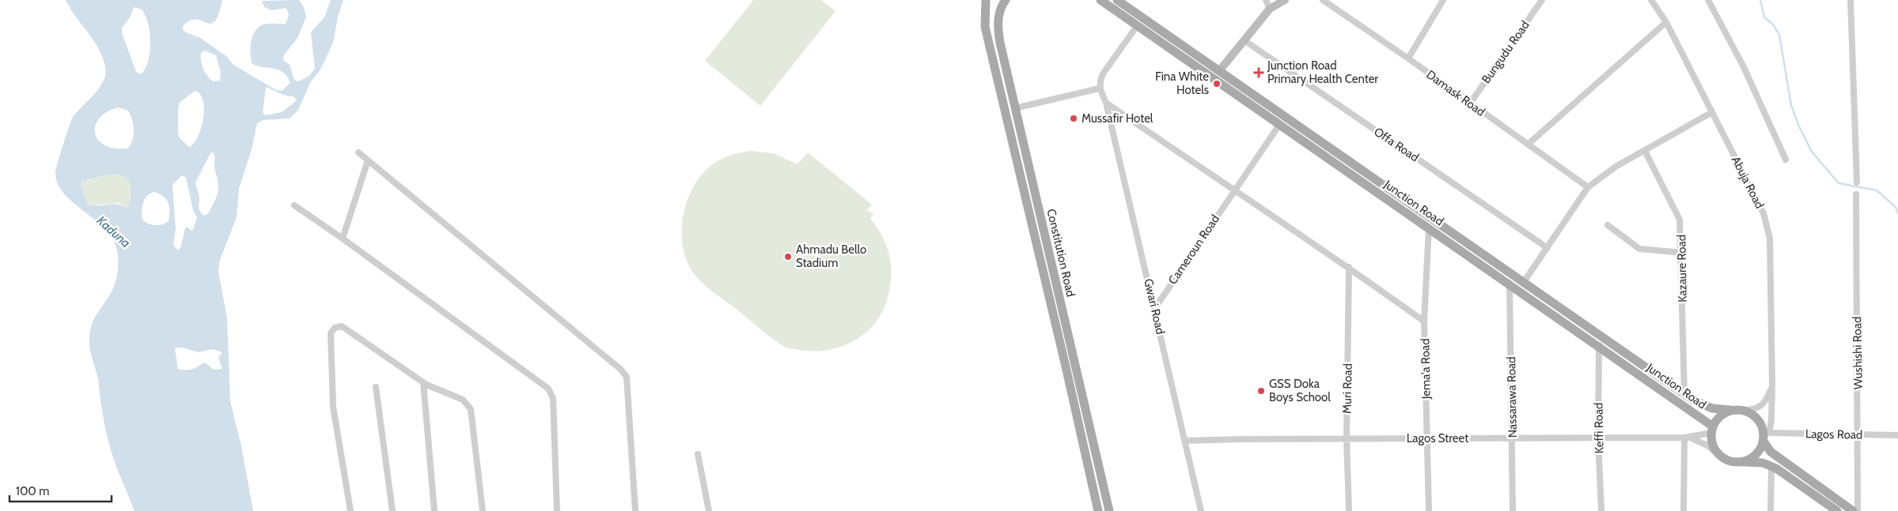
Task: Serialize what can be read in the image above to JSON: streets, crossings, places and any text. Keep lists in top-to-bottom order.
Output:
{
  "streets": {
    "main road": ["Junction Road", "Constitution Road"],
    "street": [
      "Bungudu Road",
      "Damask Road",
      "Offa Road",
      "Abuja Road",
      "Cameroun Road",
      "Kazaure Road",
      "Gwari Road",
      "Wushishi Road",
      "Jema'a Road",
      "Muri Road",
      "Nassarawa Road",
      "Keffi Road",
      "Lagos Road",
      "Lagos Street"
    ]
  },
  "crossings": [
    ["Bungudu Road", "Damask Road"],
    ["Abuja Road", "Junction Road"],
    ["Abuja Road", "Lagos Road"],
    ["Abuja Road", "Lagos Street"],
    ["Junction Road", "Cameroun Road"],
    ["Junction Road", "Kazaure Road"],
    ["Junction Road", "Jema'a Road"],
    ["Junction Road", "Nassarawa Road"],
    ["Junction Road", "Keffi Road"],
    ["Junction Road", "Lagos Road"],
    ["Junction Road", "Lagos Street"],
    ["Cameroun Road", "Gwari Road"],
    ["Gwari Road", "Jema'a Road"],
    ["Gwari Road", "Muri Road"],
    ["Gwari Road", "Lagos Street"],
    ["Wushishi Road", "Lagos Road"],
    ["Jema'a Road", "Lagos Street"],
    ["Muri Road", "Lagos Street"],
    ["Nassarawa Road", "Lagos Street"],
    ["Keffi Road", "Lagos Street"],
    ["Lagos Road", "Lagos Street"]
  ],
  "water": ["Kaduna"],
  "places": {
    "health": ["Junction Road Primary Health Center"],
    "other": [
      "Fina White Hotels",
      "Mussafir Hotel",
      "Ahmadu Bello Stadium",
      "GSS Doka Boys School"
    ]
  },
  "scale_bar": "100 m"
}
